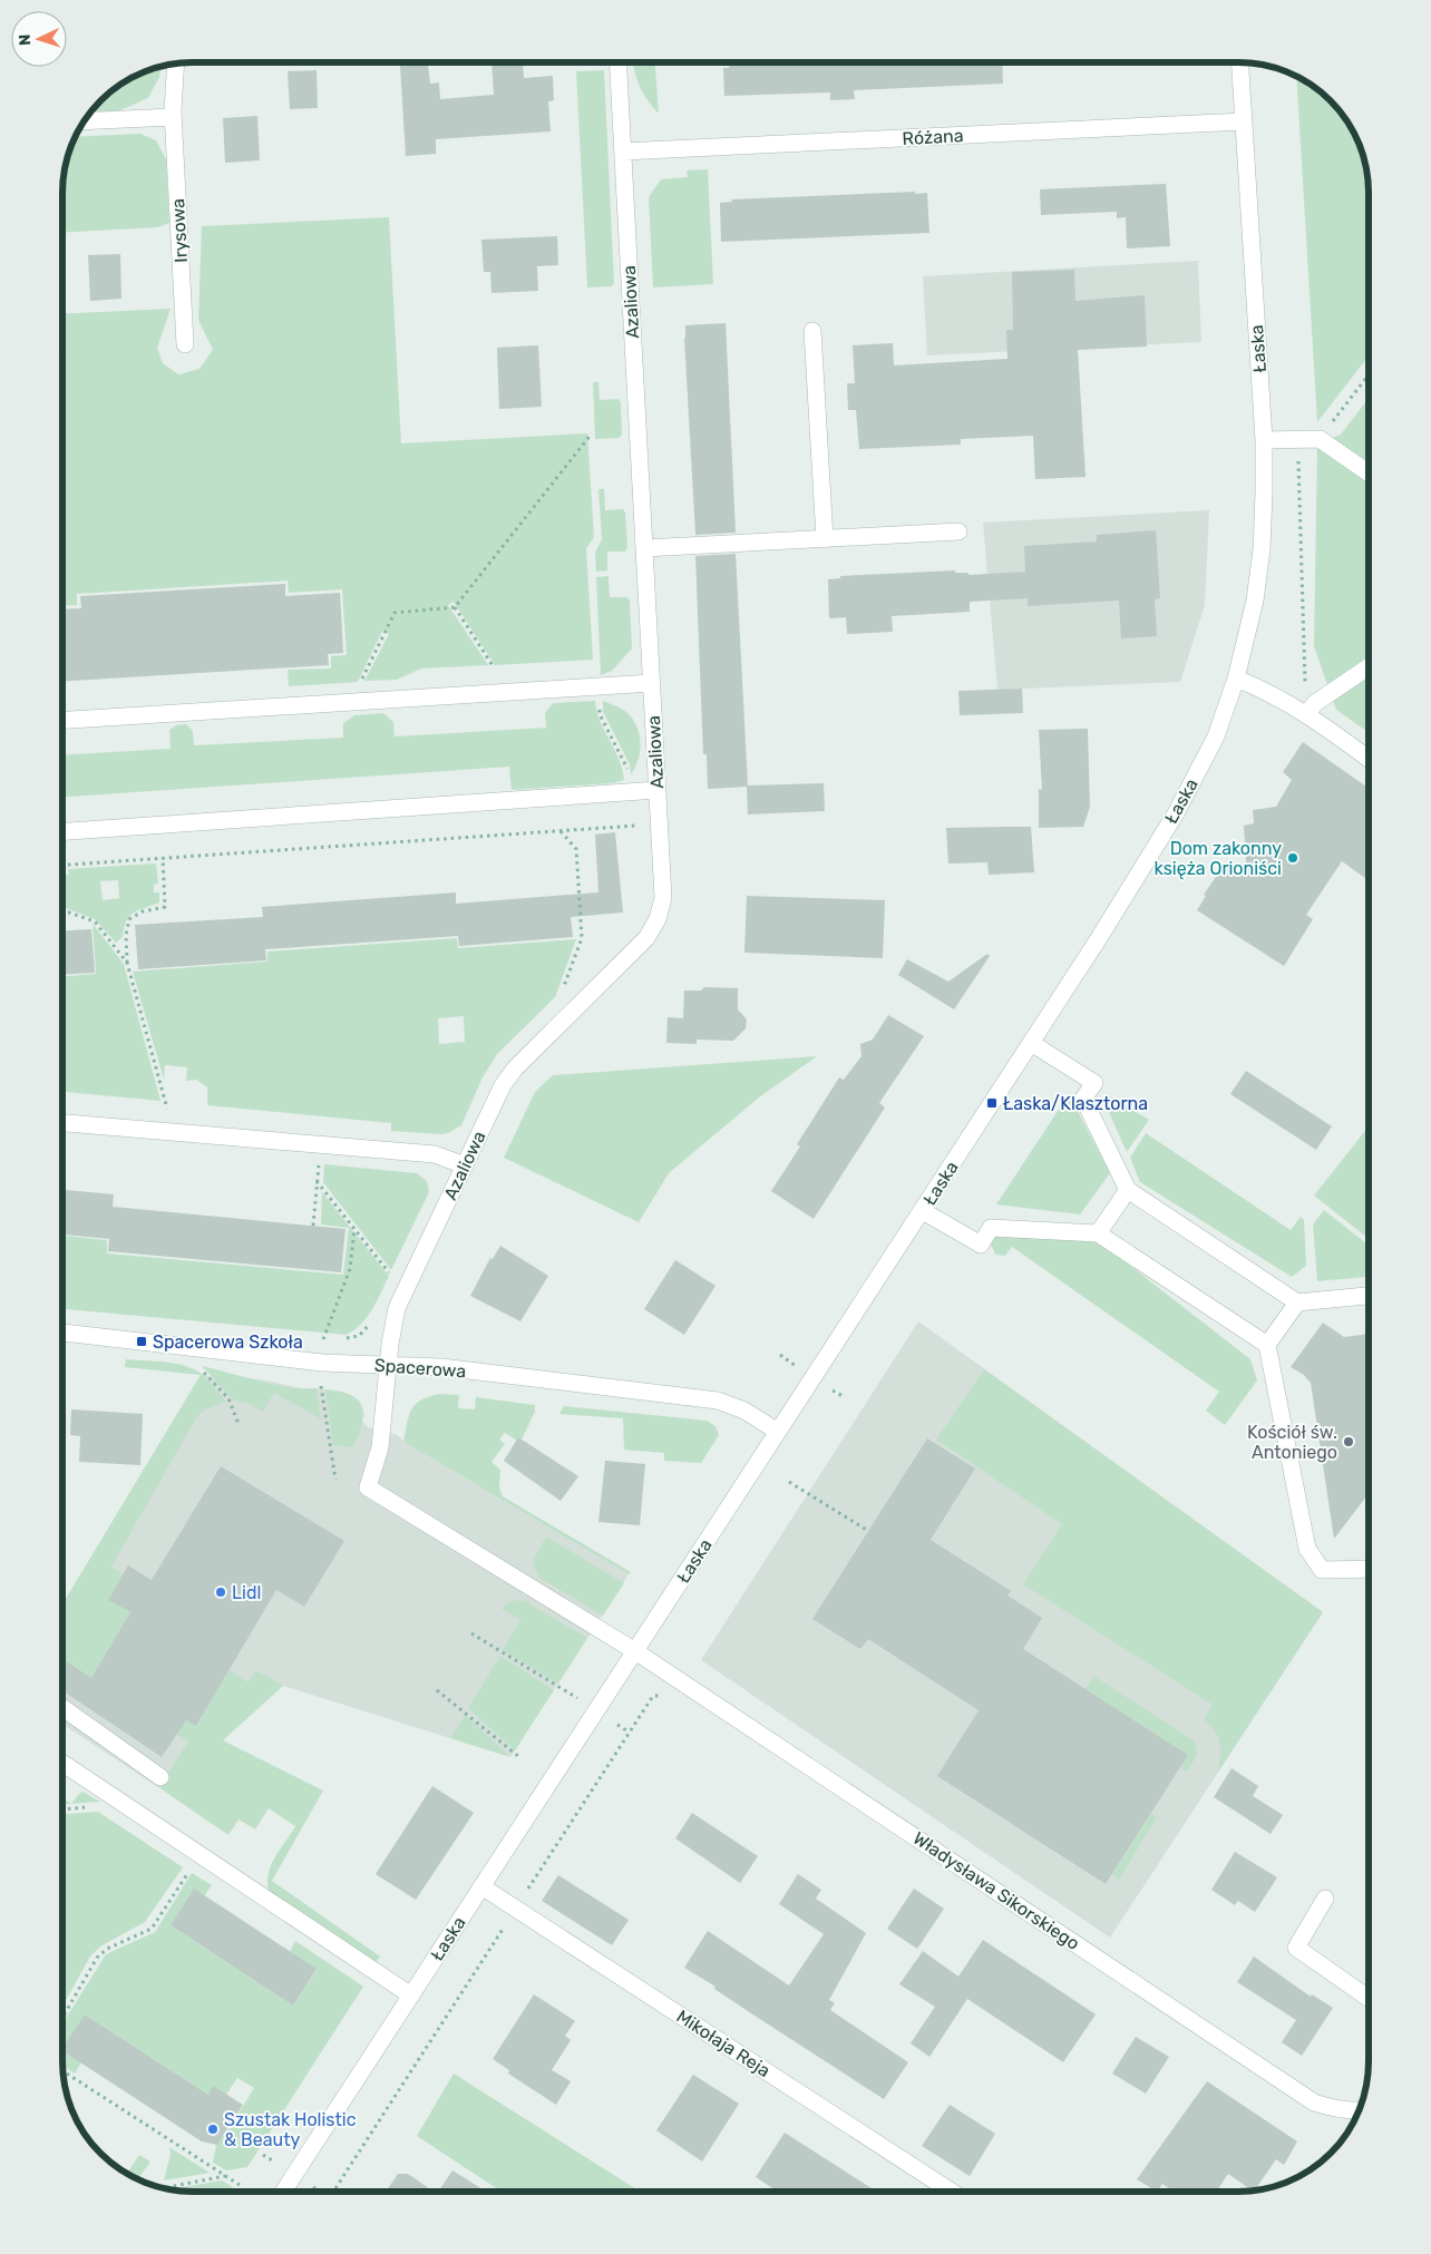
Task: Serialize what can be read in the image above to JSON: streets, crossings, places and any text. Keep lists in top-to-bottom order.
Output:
{
  "streets": {
    "street": [
      "Różana",
      "Irysowa",
      "Azaliowa",
      "Łaska",
      "Spacerowa",
      "Władysława Sikorskiego",
      "Mikołaja Reja"
    ]
  },
  "crossings": [
    ["Różana", "Azaliowa"],
    ["Różana", "Łaska"],
    ["Azaliowa", "Łaska"],
    ["Azaliowa", "Spacerowa"],
    ["Azaliowa", "Władysława Sikorskiego"],
    ["Łaska", "Spacerowa"],
    ["Łaska", "Władysława Sikorskiego"],
    ["Łaska", "Mikołaja Reja"]
  ],
  "places": {
    "other": [
      "Dom zakonny księża Orioniści",
      "Kościół św. Antoniego",
      "Lidl",
      "Szustak Holistic & Beauty"
    ],
    "transit": ["Łaska/Klasztorna", "Spacerowa Szkoła"]
  },
  "north": "left"
}
